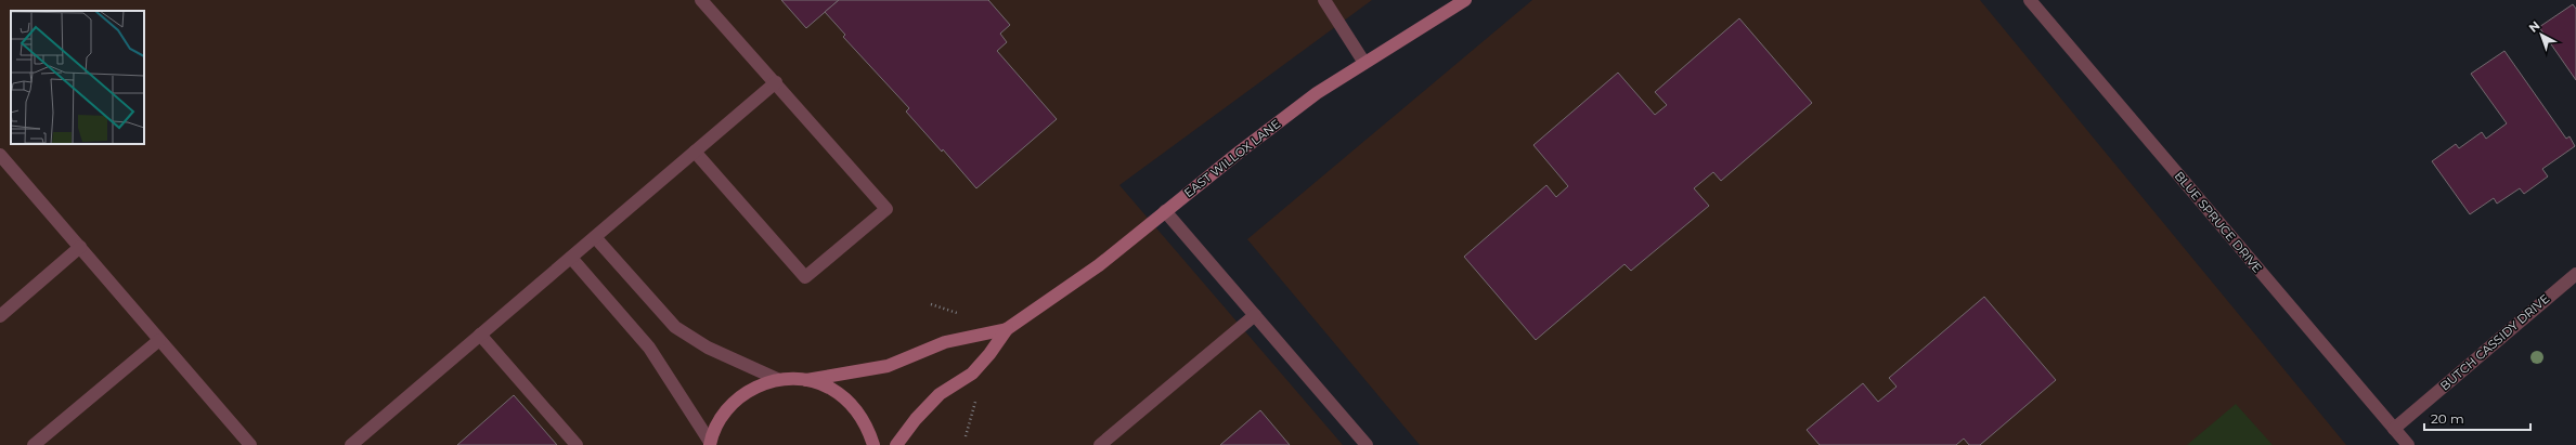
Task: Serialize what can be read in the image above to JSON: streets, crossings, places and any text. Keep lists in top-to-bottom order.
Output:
{
  "streets": {
    "main road": ["EAST WILLOX LANE"],
    "street": ["BLUE SPRUCE DRIVE", "BUTCH CASSIDY DRIVE"]
  },
  "crossings": [
    ["BLUE SPRUCE DRIVE", "BUTCH CASSIDY DRIVE"]
  ],
  "scale_bar": "20 m",
  "north": "top left"
}
